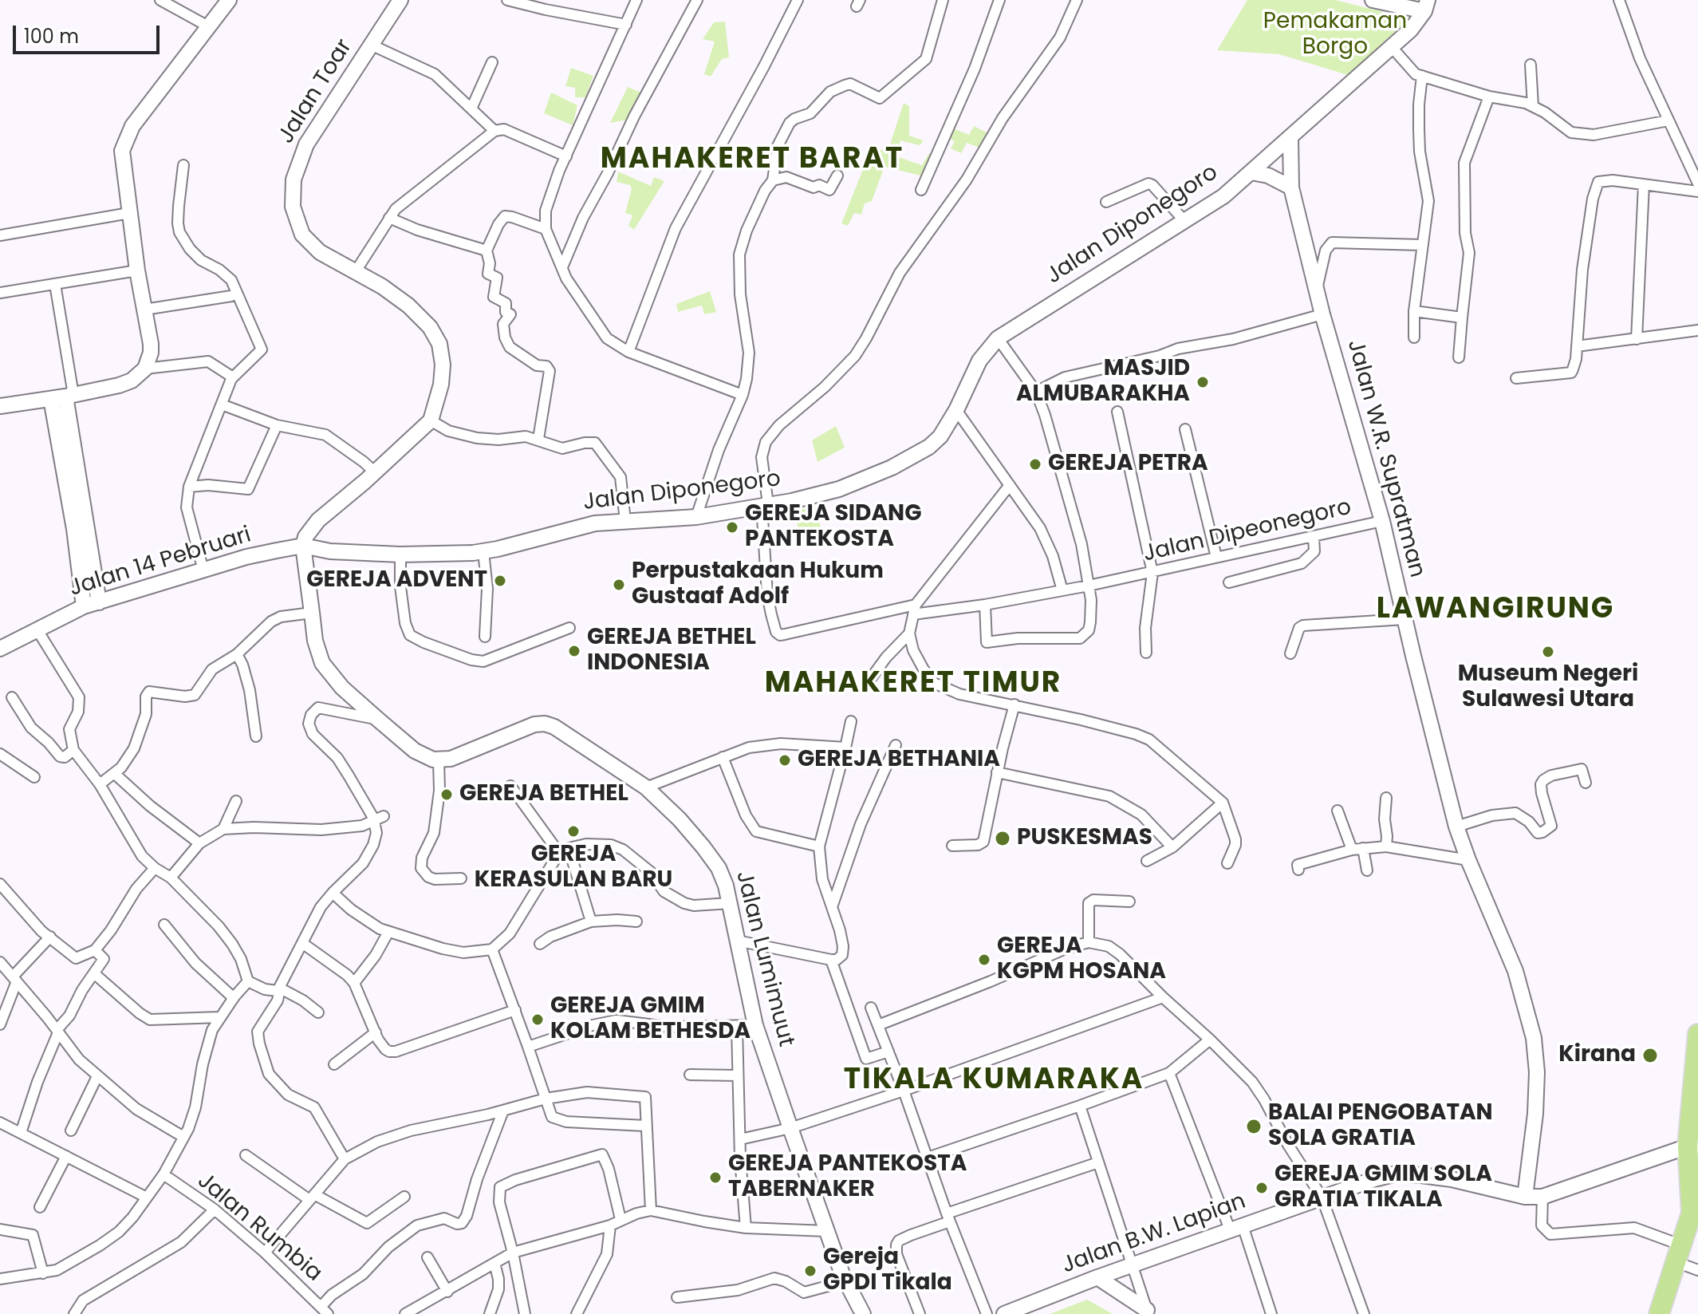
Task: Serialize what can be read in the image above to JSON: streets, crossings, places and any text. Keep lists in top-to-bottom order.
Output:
{
  "streets": {
    "street": [
      "Jalan Toar",
      "Jalan Diponegoro",
      "Jalan W.R. Supratman",
      "Jalan Dipeonegoro",
      "Jalan 14 Pebruari",
      "Jalan Lumimuut",
      "Jalan Rumbia",
      "Jalan B.W. Lapian"
    ]
  },
  "crossings": [
    ["Jalan Diponegoro", "Jalan W.R. Supratman"],
    ["Jalan Diponegoro", "Jalan Dipeonegoro"],
    ["Jalan Diponegoro", "Jalan 14 Pebruari"],
    ["Jalan W.R. Supratman", "Jalan Dipeonegoro"],
    ["Jalan W.R. Supratman", "Jalan B.W. Lapian"]
  ],
  "districts": [
    "MAHAKERET BARAT",
    "LAWANGIRUNG",
    "MAHAKERET TIMUR",
    "TIKALA KUMARAKA"
  ],
  "parks": ["Pemakaman Borgo"],
  "places": [
    "MASJID ALMUBARAKHA",
    "GEREJA PETRA",
    "GEREJA SIDANG PANTEKOSTA",
    "GEREJA ADVENT",
    "Perpustakaan Hukum Gustaaf Adolf",
    "GEREJA BETHEL INDONESIA",
    "Museum Negeri Sulawesi Utara",
    "GEREJA BETHANIA",
    "GEREJA BETHEL",
    "GEREJA KERASULAN BARU",
    "PUSKESMAS",
    "GEREJA KGPM HOSANA",
    "GEREJA GMIM KOLAM BETHESDA",
    "Kirana",
    "BALAI PENGOBATAN SOLA GRATIA",
    "GEREJA PANTEKOSTA TABERNAKER",
    "GEREJA GMIM SOLA GRATIA TIKALA",
    "Gereja GPDI Tikala"
  ],
  "scale_bar": "100 m"
}
